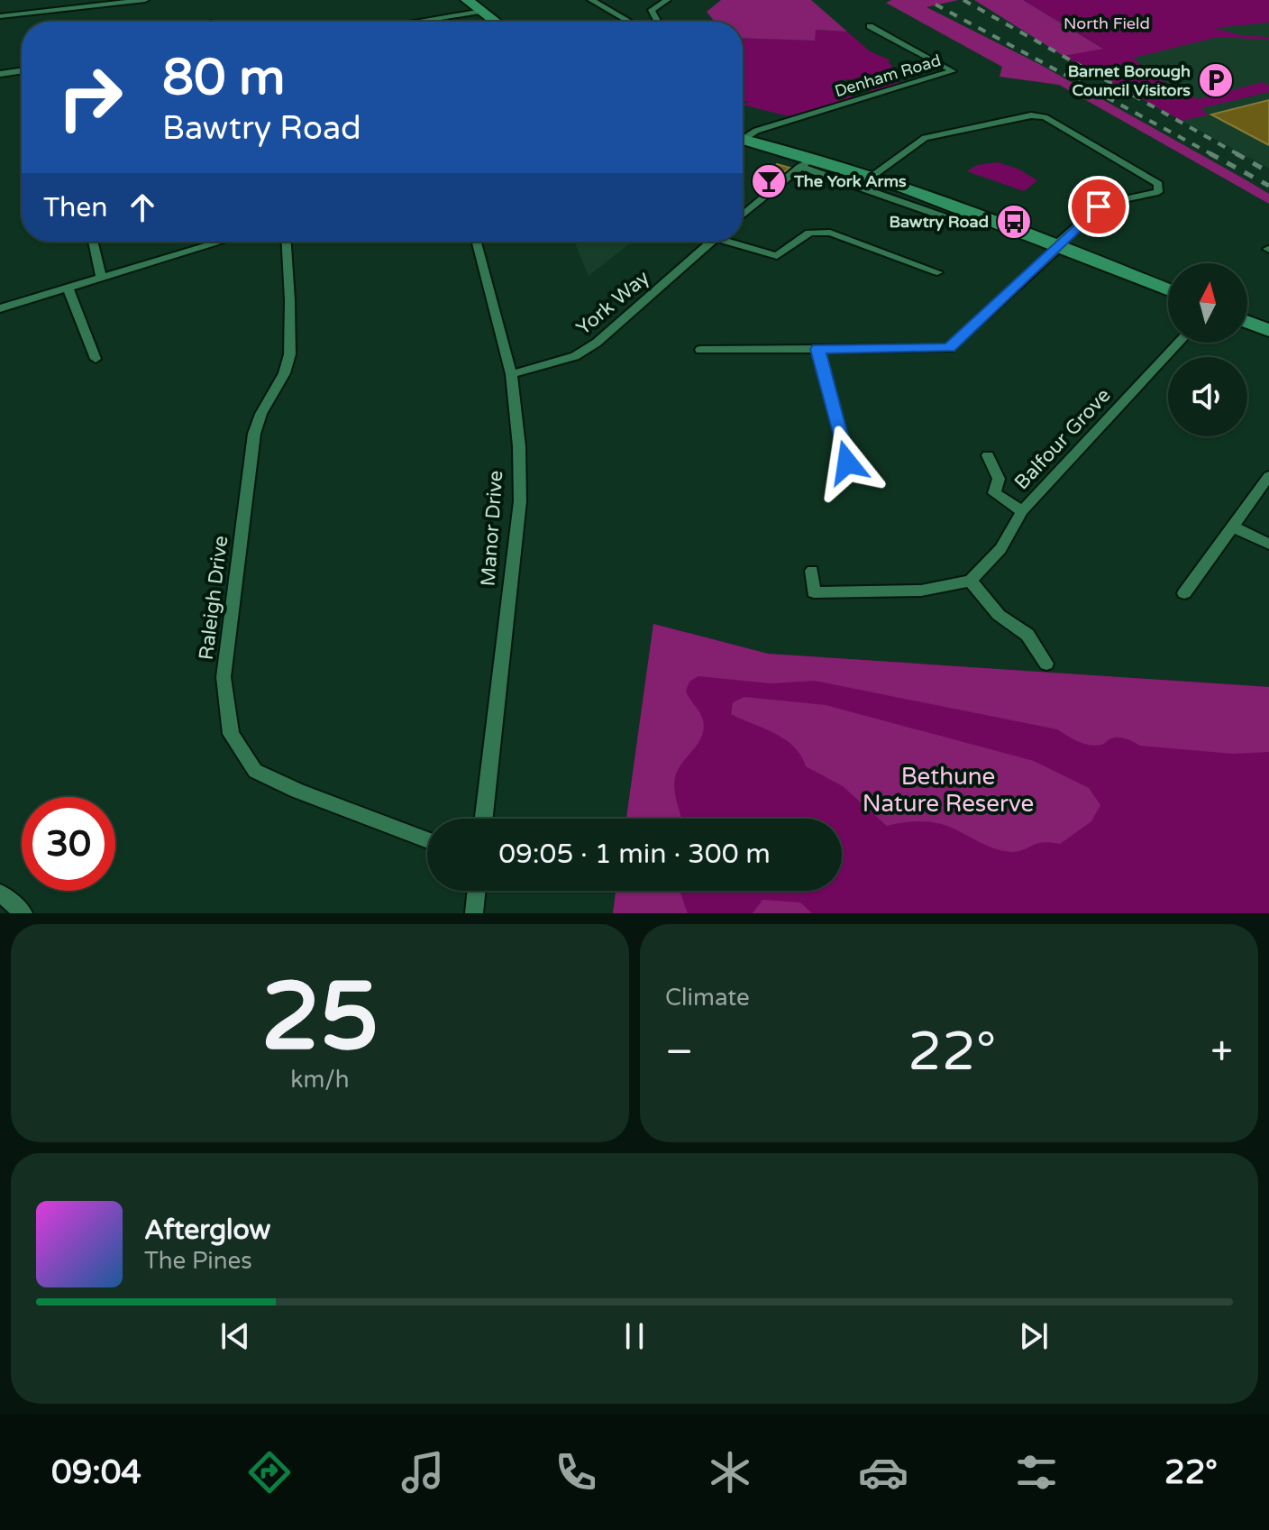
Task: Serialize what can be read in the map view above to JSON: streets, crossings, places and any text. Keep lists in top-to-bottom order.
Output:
{
  "streets": {
    "street": [
      "Denham Road",
      "York Way",
      "Balfour Grove",
      "Manor Drive",
      "Raleigh Drive"
    ]
  },
  "crossings": [
    ["York Way", "Manor Drive"]
  ],
  "parks": ["North Field", "Bethune Nature Reserve"],
  "places": {
    "parking": ["Barnet Borough Council Visitors"],
    "bar": ["The York Arms"],
    "bus stop": ["Bawtry Road"]
  },
  "north": "top",
  "page": {
    "turn": ["80 m", "Bawtry Road"],
    "then": "Then",
    "limit": "30",
    "trip": "09:05 · 1 min · 300 m",
    "tile": [
      ["25", "km/h"],
      "Climate"
    ],
    "heat": ["−", "22°", "+"],
    "song": ["Afterglow", "The Pines"],
    "tabs": ["09:04", "22°"]
  }
}
